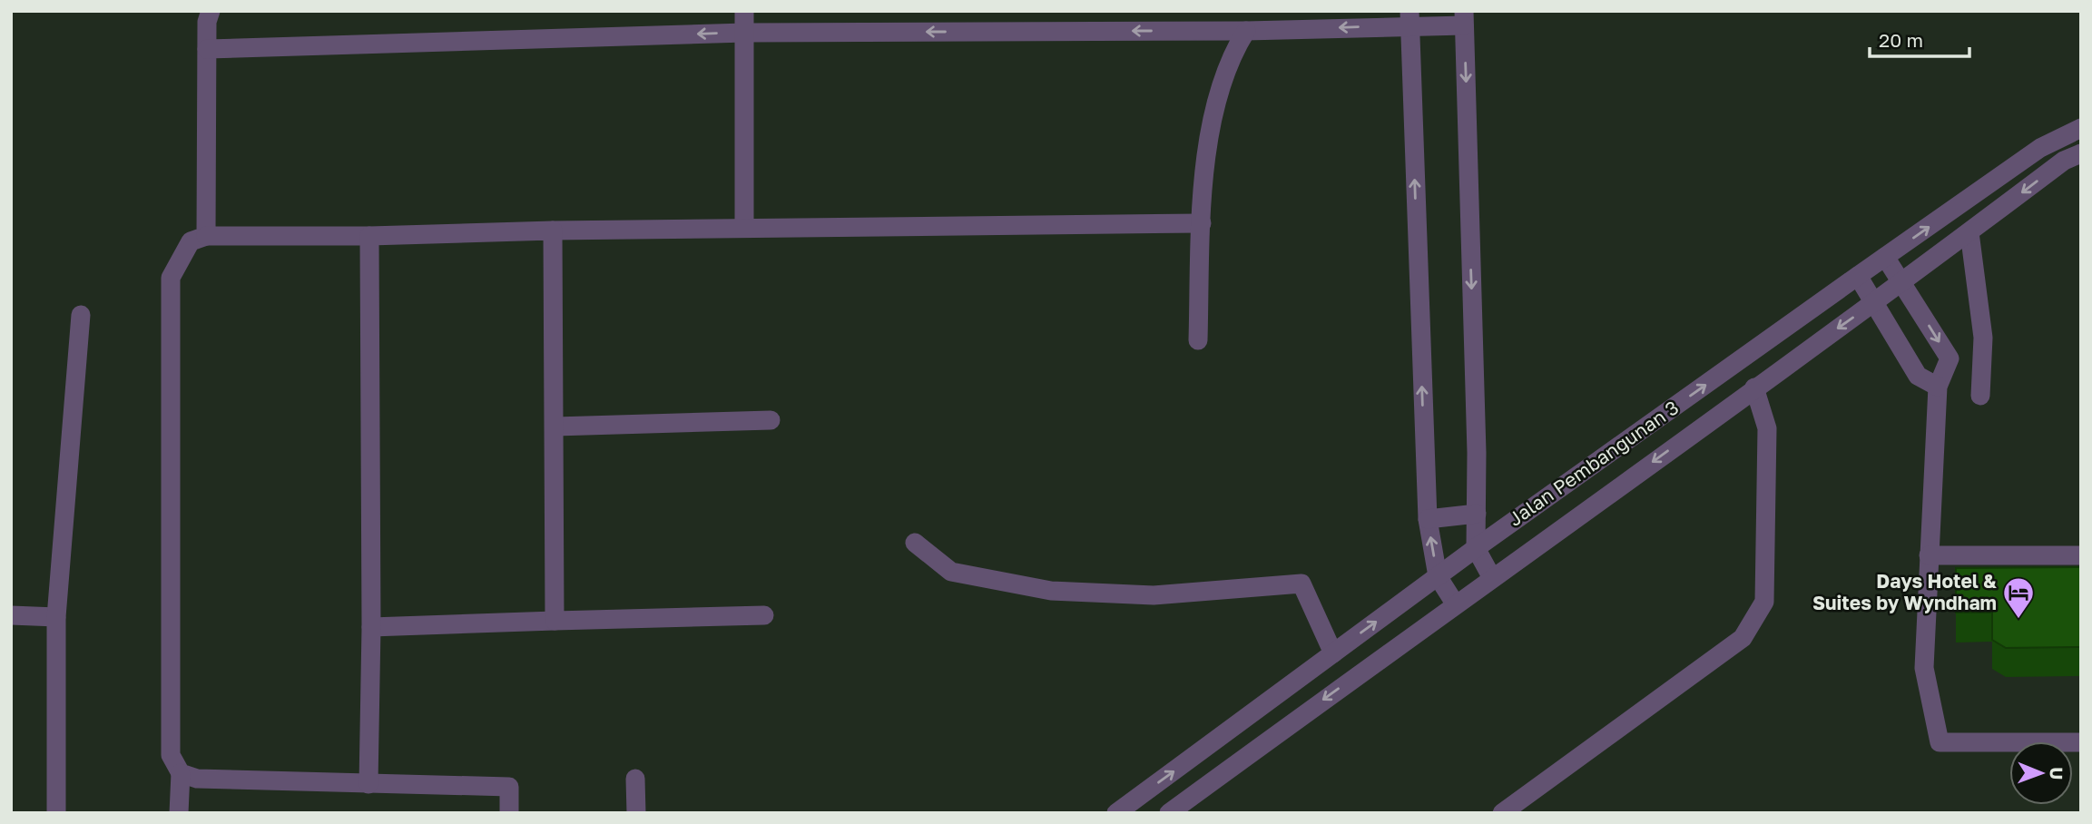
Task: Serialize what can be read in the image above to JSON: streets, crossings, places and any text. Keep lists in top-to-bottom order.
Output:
{
  "streets": {
    "street": ["Jalan Pembangunan 3"]
  },
  "places": {
    "hotel": ["Days Hotel & Suites by Wyndham"]
  },
  "scale_bar": "20 m",
  "north": "right"
}
